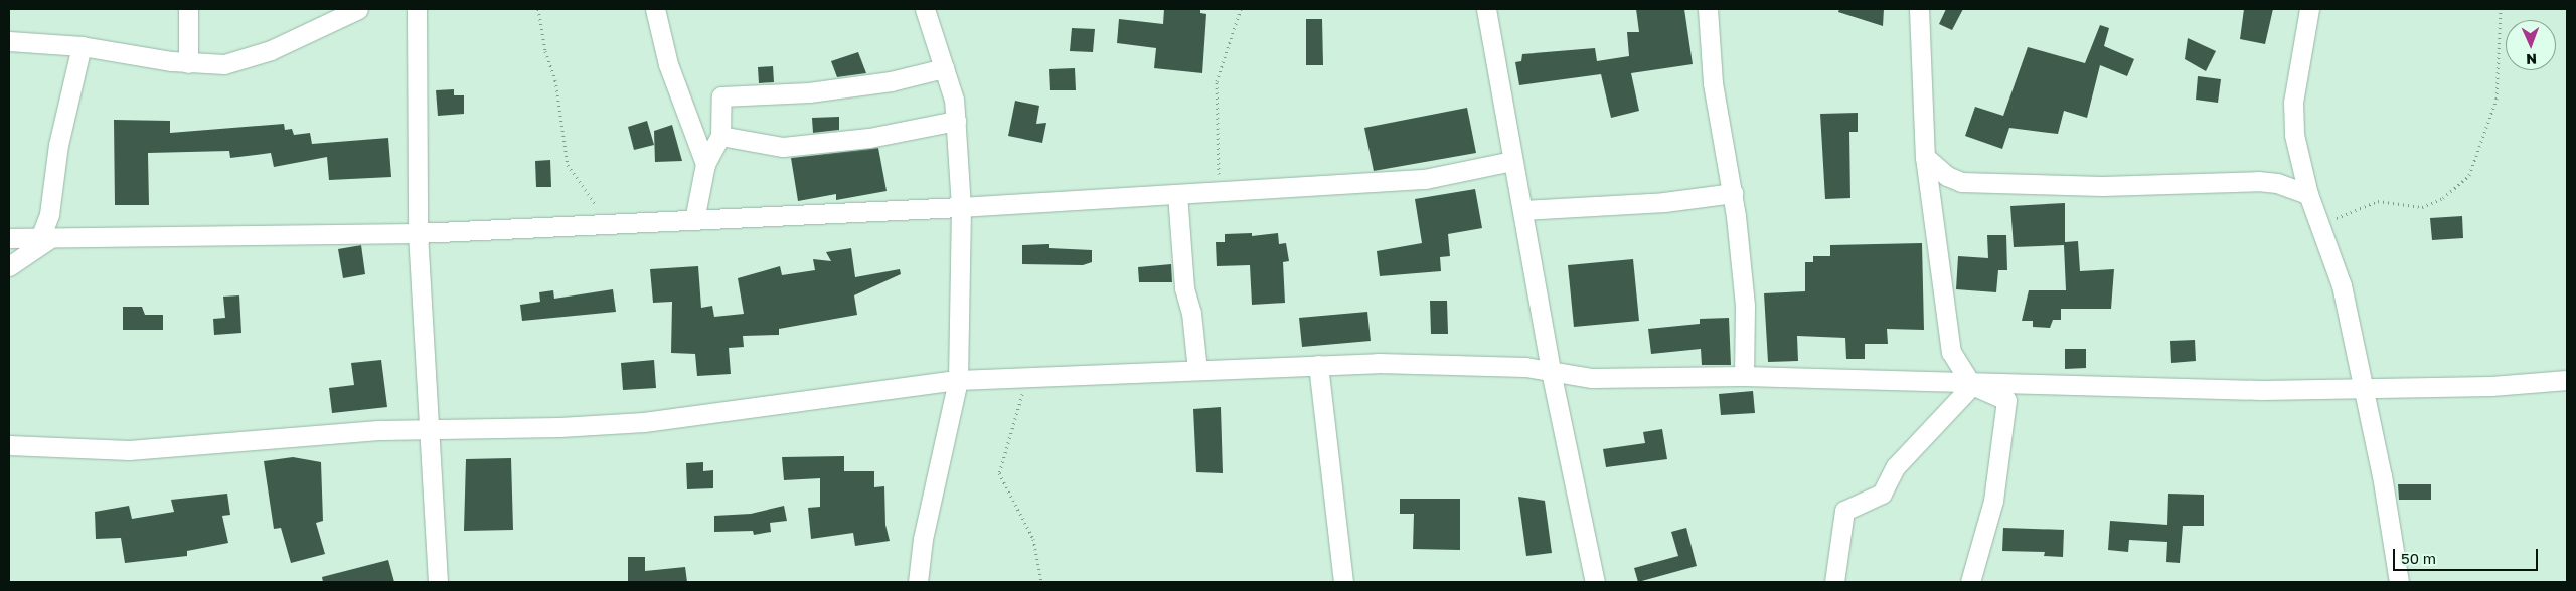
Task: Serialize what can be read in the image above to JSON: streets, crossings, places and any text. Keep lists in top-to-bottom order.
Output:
{
  "scale_bar": "50 m",
  "north": "bottom"
}
